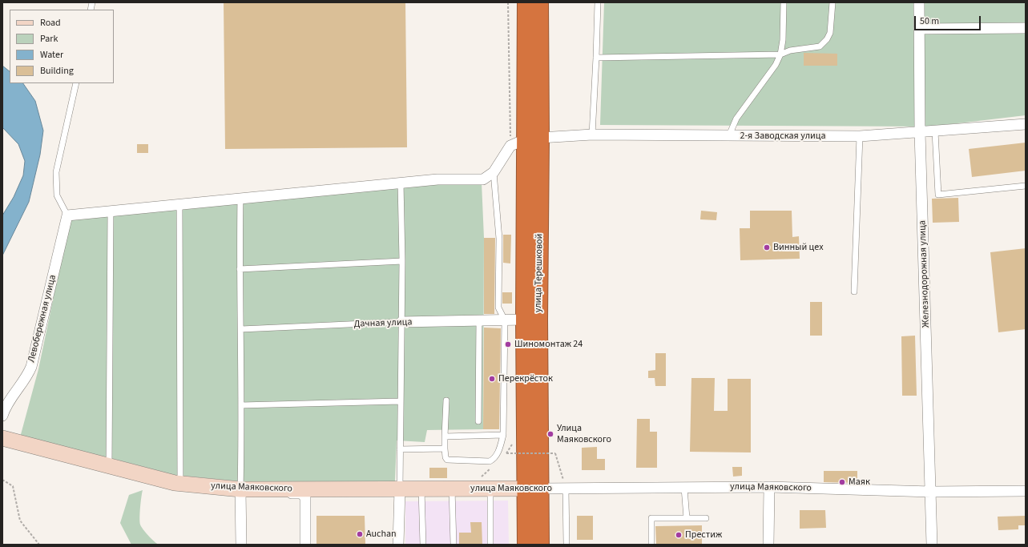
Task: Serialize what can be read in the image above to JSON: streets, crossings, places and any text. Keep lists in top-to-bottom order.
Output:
{
  "streets": {
    "highway": ["улица Терешковой"],
    "street": [
      "2-я Заводская улица",
      "Железнодорожная улица",
      "Левобережная улица",
      "Дачная улица",
      "улица Маяковского"
    ]
  },
  "crossings": [
    ["2-я Заводская улица", "улица Терешковой"],
    ["2-я Заводская улица", "Железнодорожная улица"],
    ["улица Терешковой", "Дачная улица"],
    ["улица Терешковой", "улица Маяковского"],
    ["Железнодорожная улица", "улица Маяковского"]
  ],
  "places": [
    "Винный цех",
    "Шиномонтаж 24",
    "Перекрёсток",
    "Улица Маяковского",
    "Маяк",
    "Auchan",
    "Престиж"
  ],
  "legend": [
    "Road",
    "Park",
    "Water",
    "Building"
  ],
  "scale_bar": "50 m"
}
